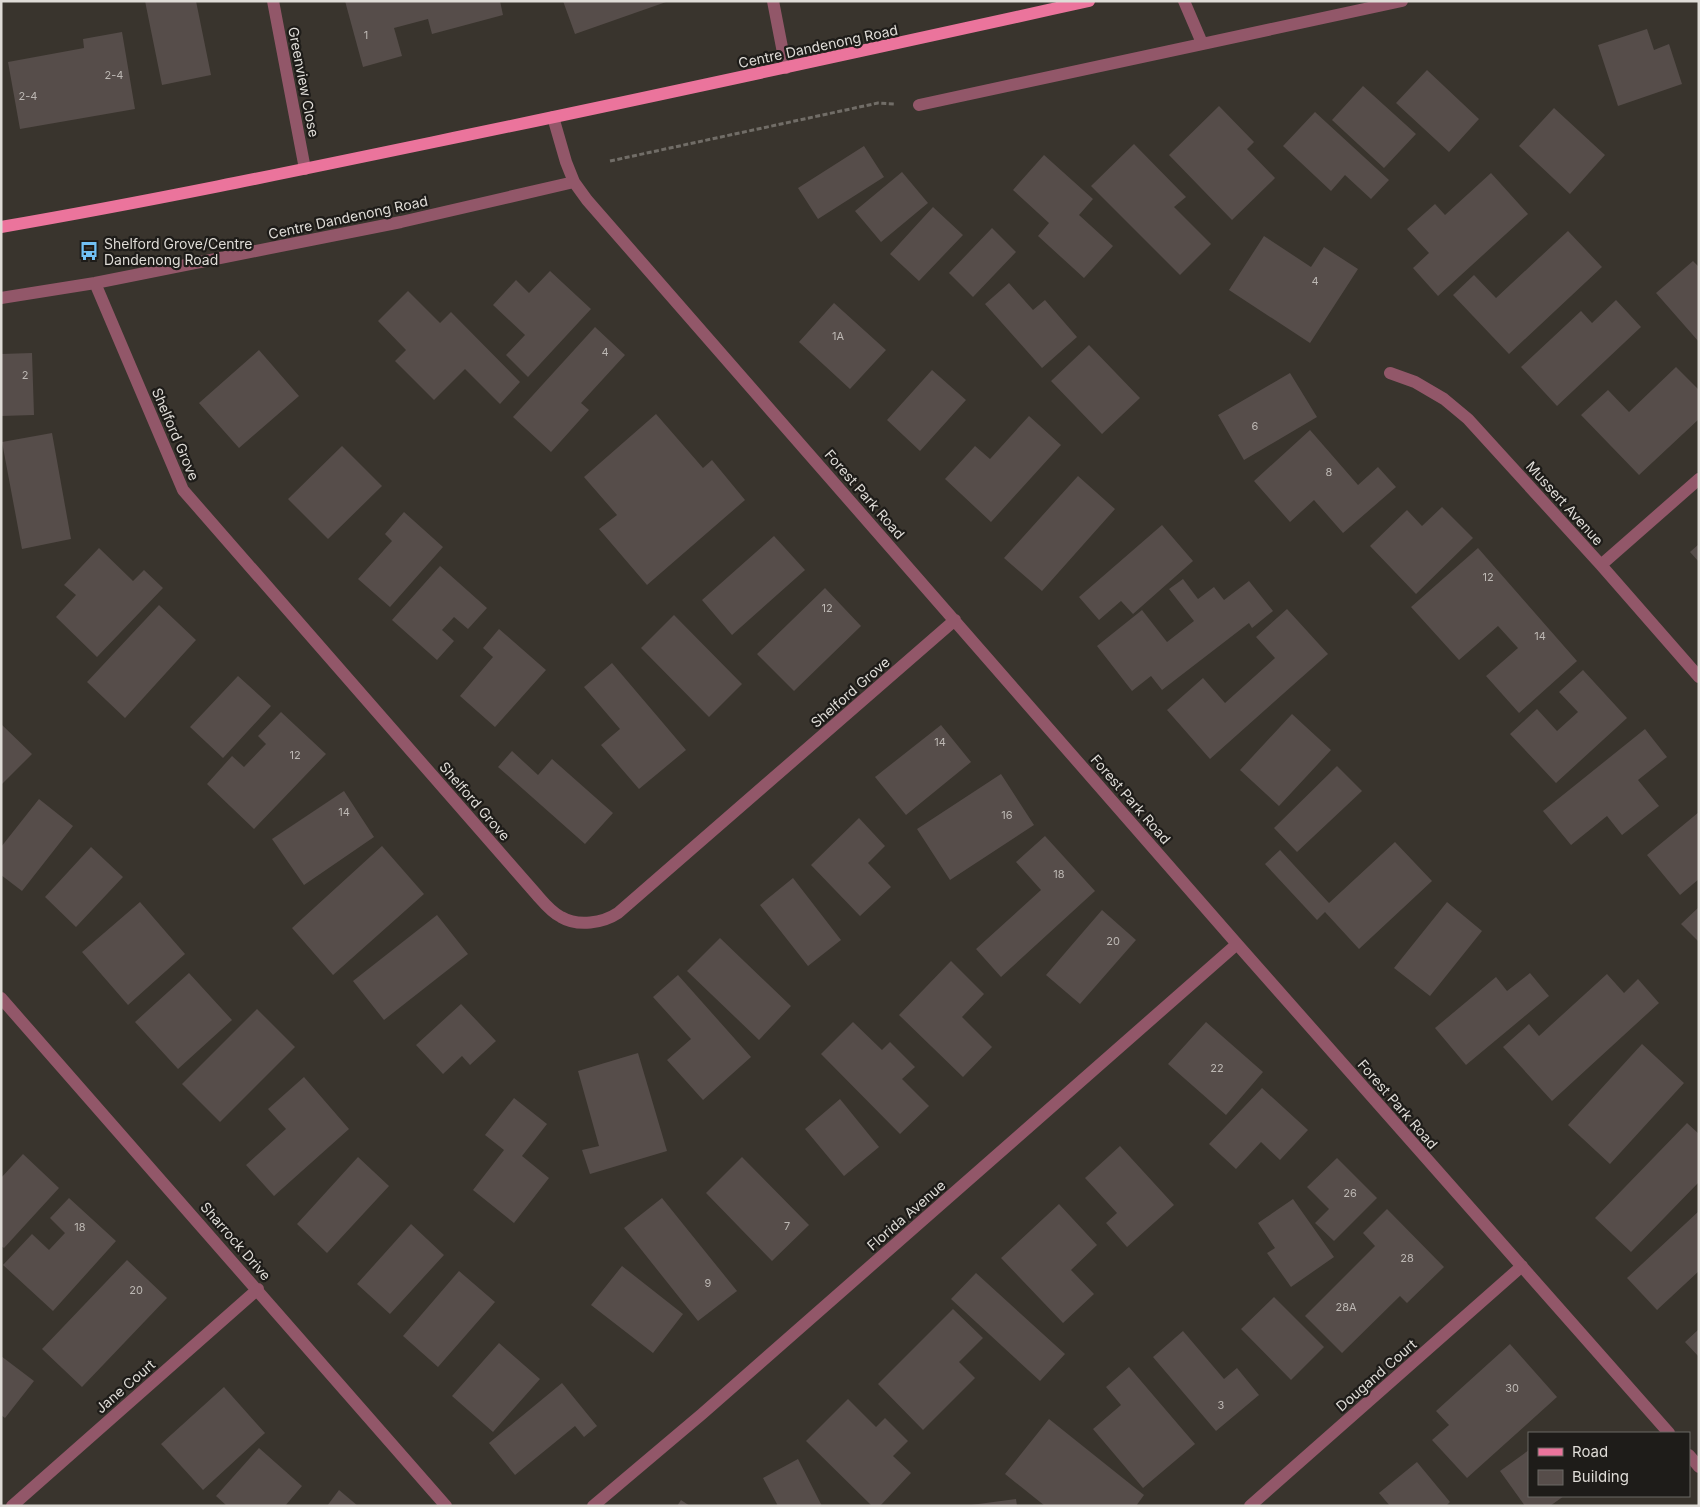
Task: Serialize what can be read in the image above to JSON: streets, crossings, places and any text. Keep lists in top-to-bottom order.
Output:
{
  "streets": {
    "main road": ["Centre Dandenong Road"],
    "street": [
      "Greenview Close",
      "Shelford Grove",
      "Forest Park Road",
      "Mussert Avenue",
      "Florida Avenue",
      "Sharrock Drive",
      "Dougand Court",
      "Jane Court"
    ]
  },
  "crossings": [
    ["Centre Dandenong Road", "Greenview Close"],
    ["Centre Dandenong Road", "Shelford Grove"],
    ["Centre Dandenong Road", "Forest Park Road"],
    ["Shelford Grove", "Forest Park Road"],
    ["Forest Park Road", "Florida Avenue"],
    ["Forest Park Road", "Dougand Court"],
    ["Sharrock Drive", "Jane Court"]
  ],
  "places": {
    "bus stop": ["Shelford Grove/Centre Dandenong Road"]
  },
  "house_numbers": [
    "1",
    "2-4",
    "2-4",
    "4",
    "1A",
    "4",
    "2",
    "6",
    "8",
    "12",
    "12",
    "14",
    "14",
    "12",
    "14",
    "16",
    "18",
    "20",
    "22",
    "26",
    "7",
    "18",
    "28",
    "9",
    "20",
    "28A",
    "30",
    "3"
  ],
  "legend": ["Road", "Building"]
}
